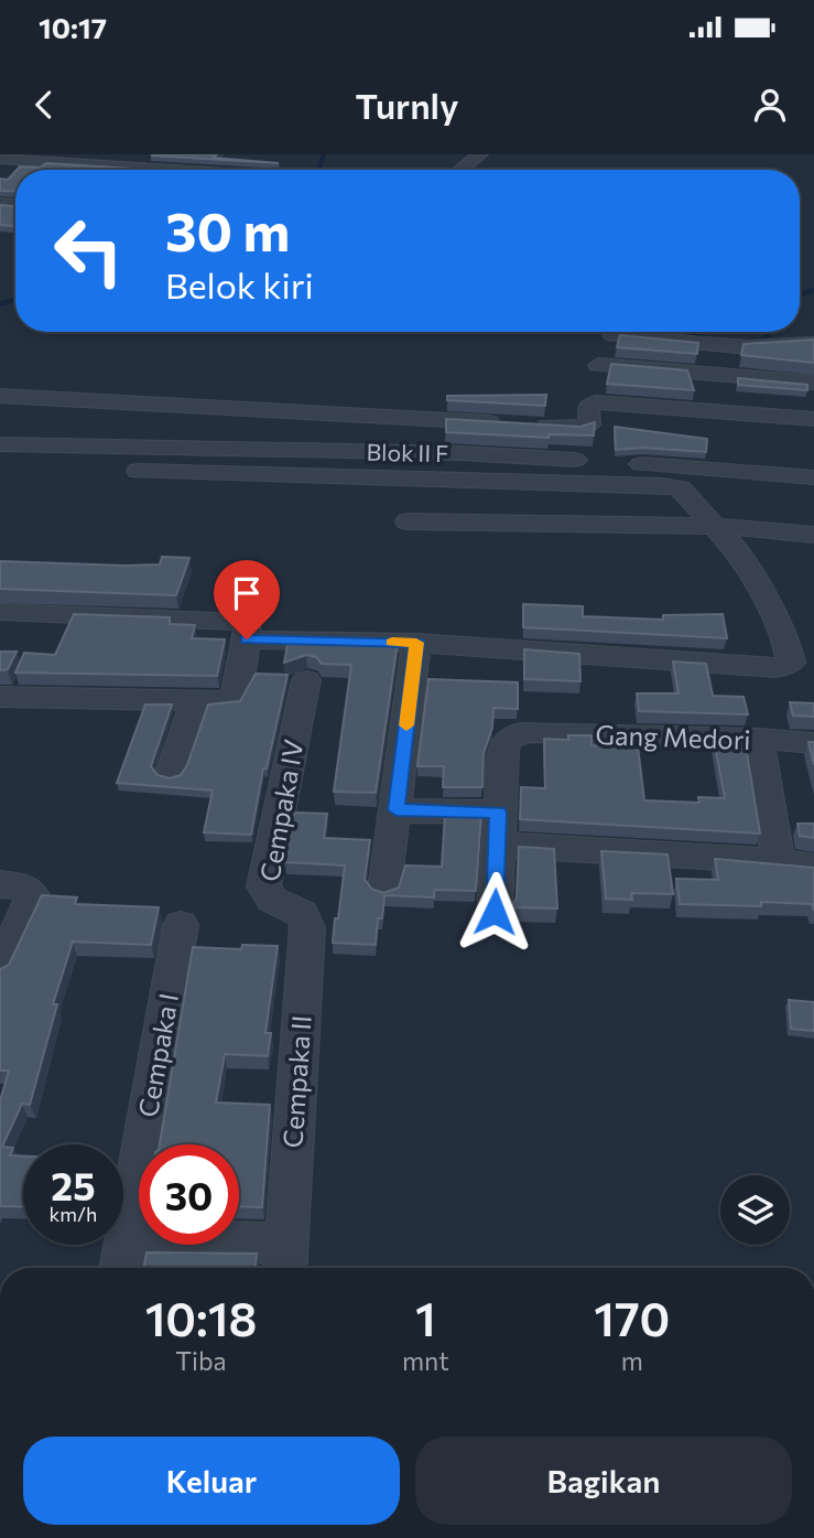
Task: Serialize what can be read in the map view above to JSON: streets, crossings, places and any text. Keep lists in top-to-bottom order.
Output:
{
  "streets": {
    "street": [
      "Blok II F",
      "Gang Medori",
      "Cempaka IV",
      "Cempaka I",
      "Cempaka II"
    ]
  },
  "crossings": [
    ["Cempaka IV", "Cempaka II"]
  ],
  "page": {
    "status": "10:17",
    "header": "Turnly",
    "turn": ["30 m", "Belok kiri"],
    "speed": "25 km/h",
    "limit": "30",
    "eta": [
      "10:18",
      "Tiba",
      "1",
      "mnt",
      "170",
      "m"
    ],
    "buttons": ["Keluar", "Bagikan"]
  }
}
